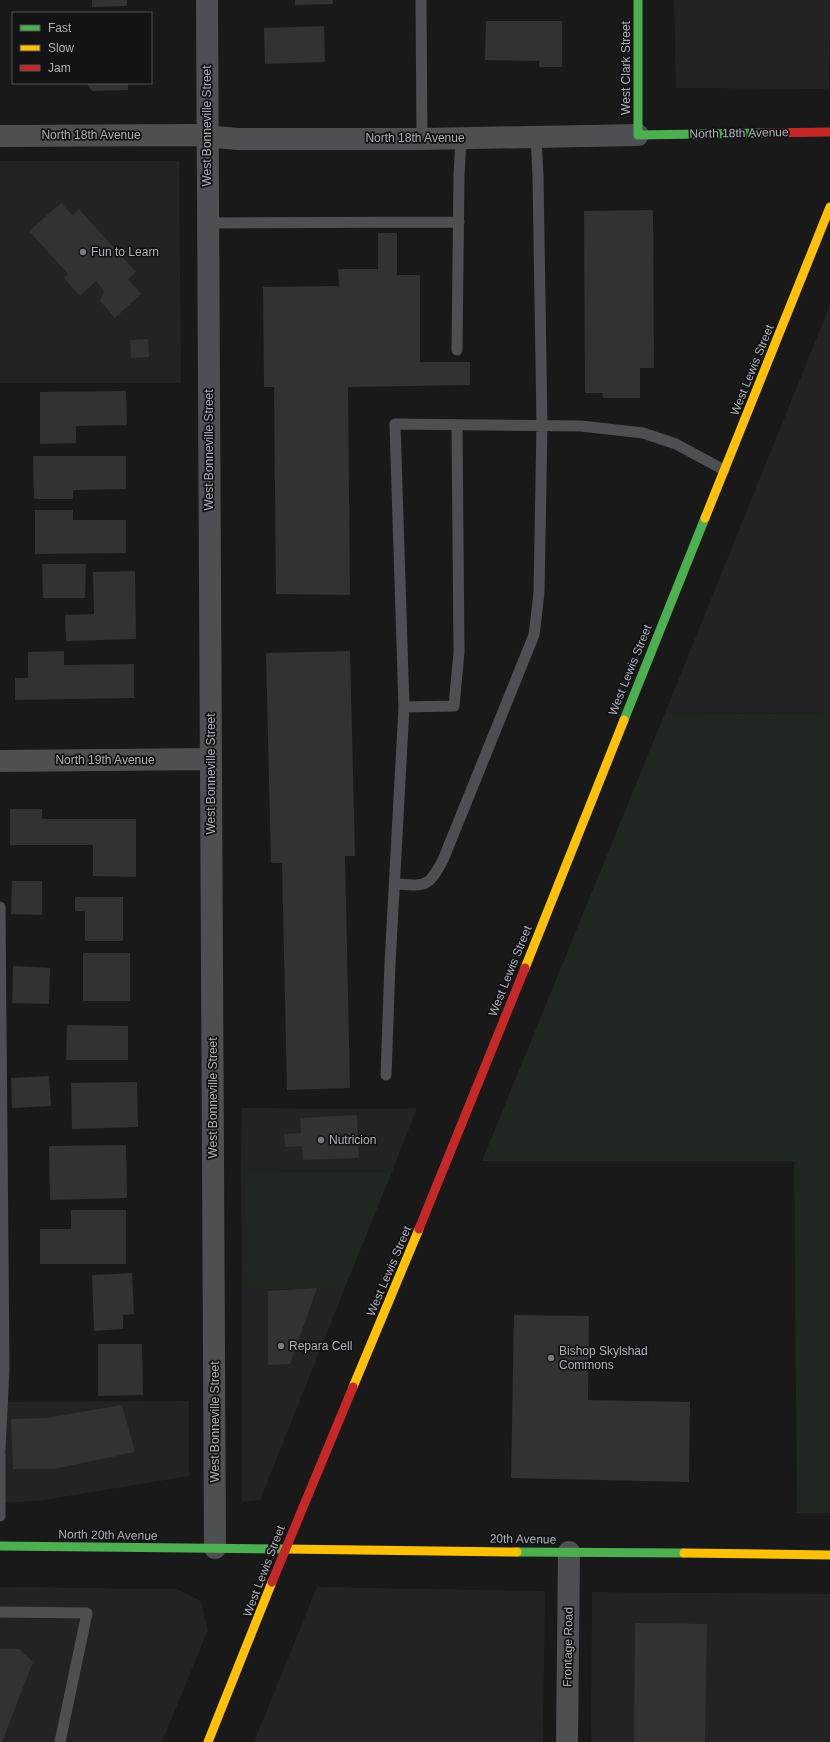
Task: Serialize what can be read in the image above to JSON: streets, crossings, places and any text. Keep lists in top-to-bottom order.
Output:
{
  "streets": {
    "main road": [
      "West Clark Street",
      "North 18th Avenue",
      "West Lewis Street",
      "North 20th Avenue",
      "20th Avenue"
    ],
    "street": ["West Bonneville Street", "North 19th Avenue", "Frontage Road"]
  },
  "crossings": [
    ["West Clark Street", "North 18th Avenue"],
    ["West Bonneville Street", "North 18th Avenue"],
    ["West Bonneville Street", "North 19th Avenue"],
    ["West Bonneville Street", "North 20th Avenue"],
    ["West Bonneville Street", "20th Avenue"],
    ["West Lewis Street", "20th Avenue"],
    ["North 20th Avenue", "20th Avenue"],
    ["20th Avenue", "Frontage Road"]
  ],
  "places": [
    "Fun to Learn",
    "Nutricion",
    "Repara Cell",
    "Bishop Skylshad Commons"
  ],
  "legend": ["Fast", "Slow", "Jam"]
}
